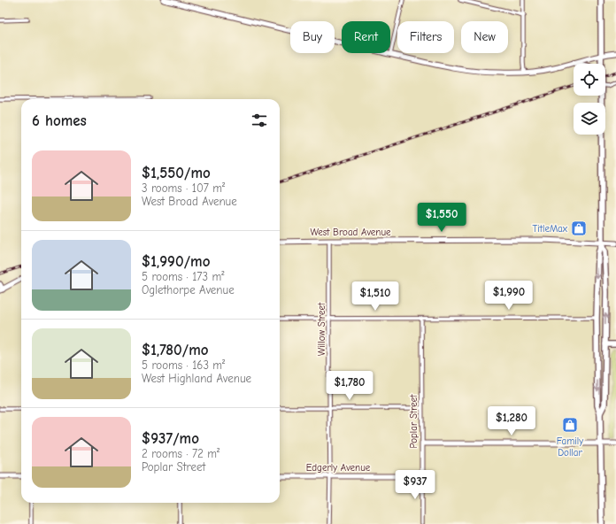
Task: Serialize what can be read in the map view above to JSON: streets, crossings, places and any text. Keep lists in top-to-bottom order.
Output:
{
  "streets": {
    "street": [
      "West Broad Avenue",
      "Willow Street",
      "Poplar Street",
      "Edgerly Avenue"
    ]
  },
  "crossings": [
    ["West Broad Avenue", "Willow Street"],
    ["Willow Street", "Edgerly Avenue"],
    ["Poplar Street", "Edgerly Avenue"]
  ],
  "places": {
    "shop": ["TitleMax", "Family Dollar"]
  },
  "page": {
    "chip": [
      "Buy",
      "Rent",
      "Filters",
      "New"
    ],
    "heading": "6 homes",
    "list": [
      {
        "name": "$1,550/mo",
        "note": "3 rooms · 107 m² · West Broad Avenue"
      },
      {
        "name": "$1,990/mo",
        "note": "5 rooms · 173 m² · Oglethorpe Avenue"
      },
      {
        "name": "$1,780/mo",
        "note": "5 rooms · 163 m² · West Highland Avenue"
      },
      {
        "name": "$937/mo",
        "note": "2 rooms · 72 m² · Poplar Street"
      }
    ],
    "price": [
      "$1,550",
      "$1,990",
      "$1,510",
      "$1,780",
      "$1,280",
      "$937"
    ]
  }
}
